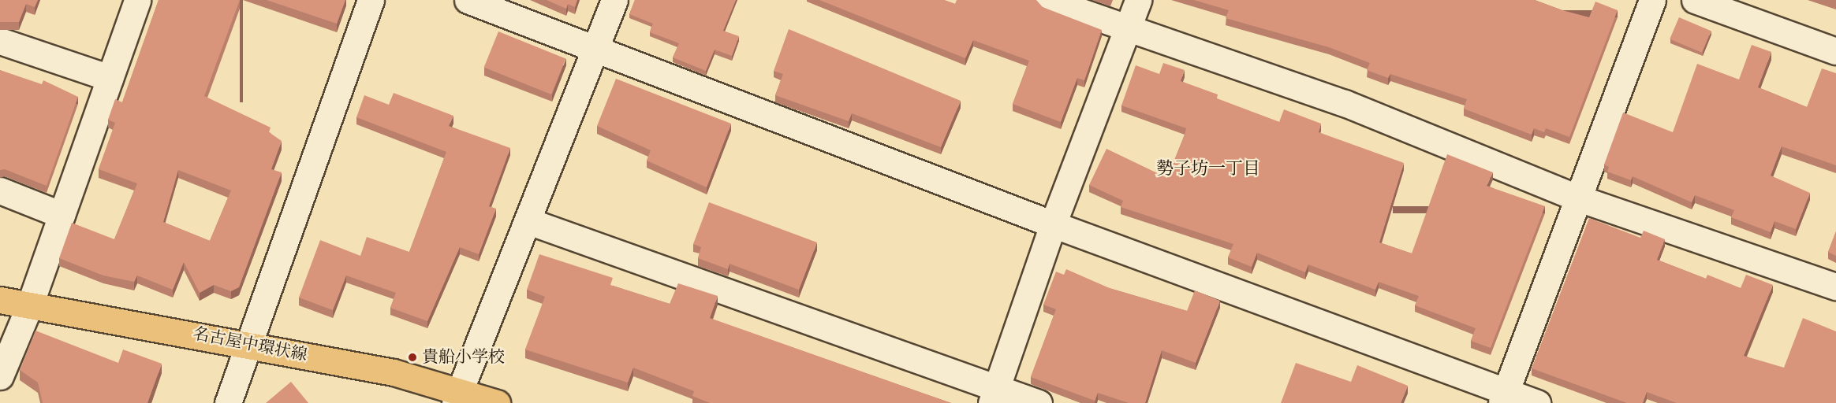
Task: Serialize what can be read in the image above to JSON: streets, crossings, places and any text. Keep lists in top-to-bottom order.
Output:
{
  "streets": {
    "main road": ["名古屋中環状線"]
  },
  "districts": ["勢子坊一丁目"],
  "places": ["貴船小学校"]
}
